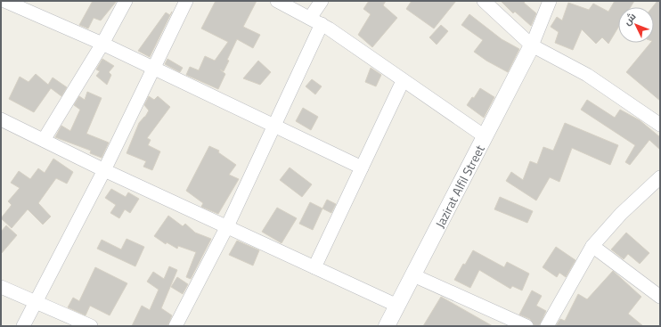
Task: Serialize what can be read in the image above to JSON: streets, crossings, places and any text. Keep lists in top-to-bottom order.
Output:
{
  "streets": {
    "street": ["Jazirat Alfil Street"]
  },
  "north": "top left"
}
